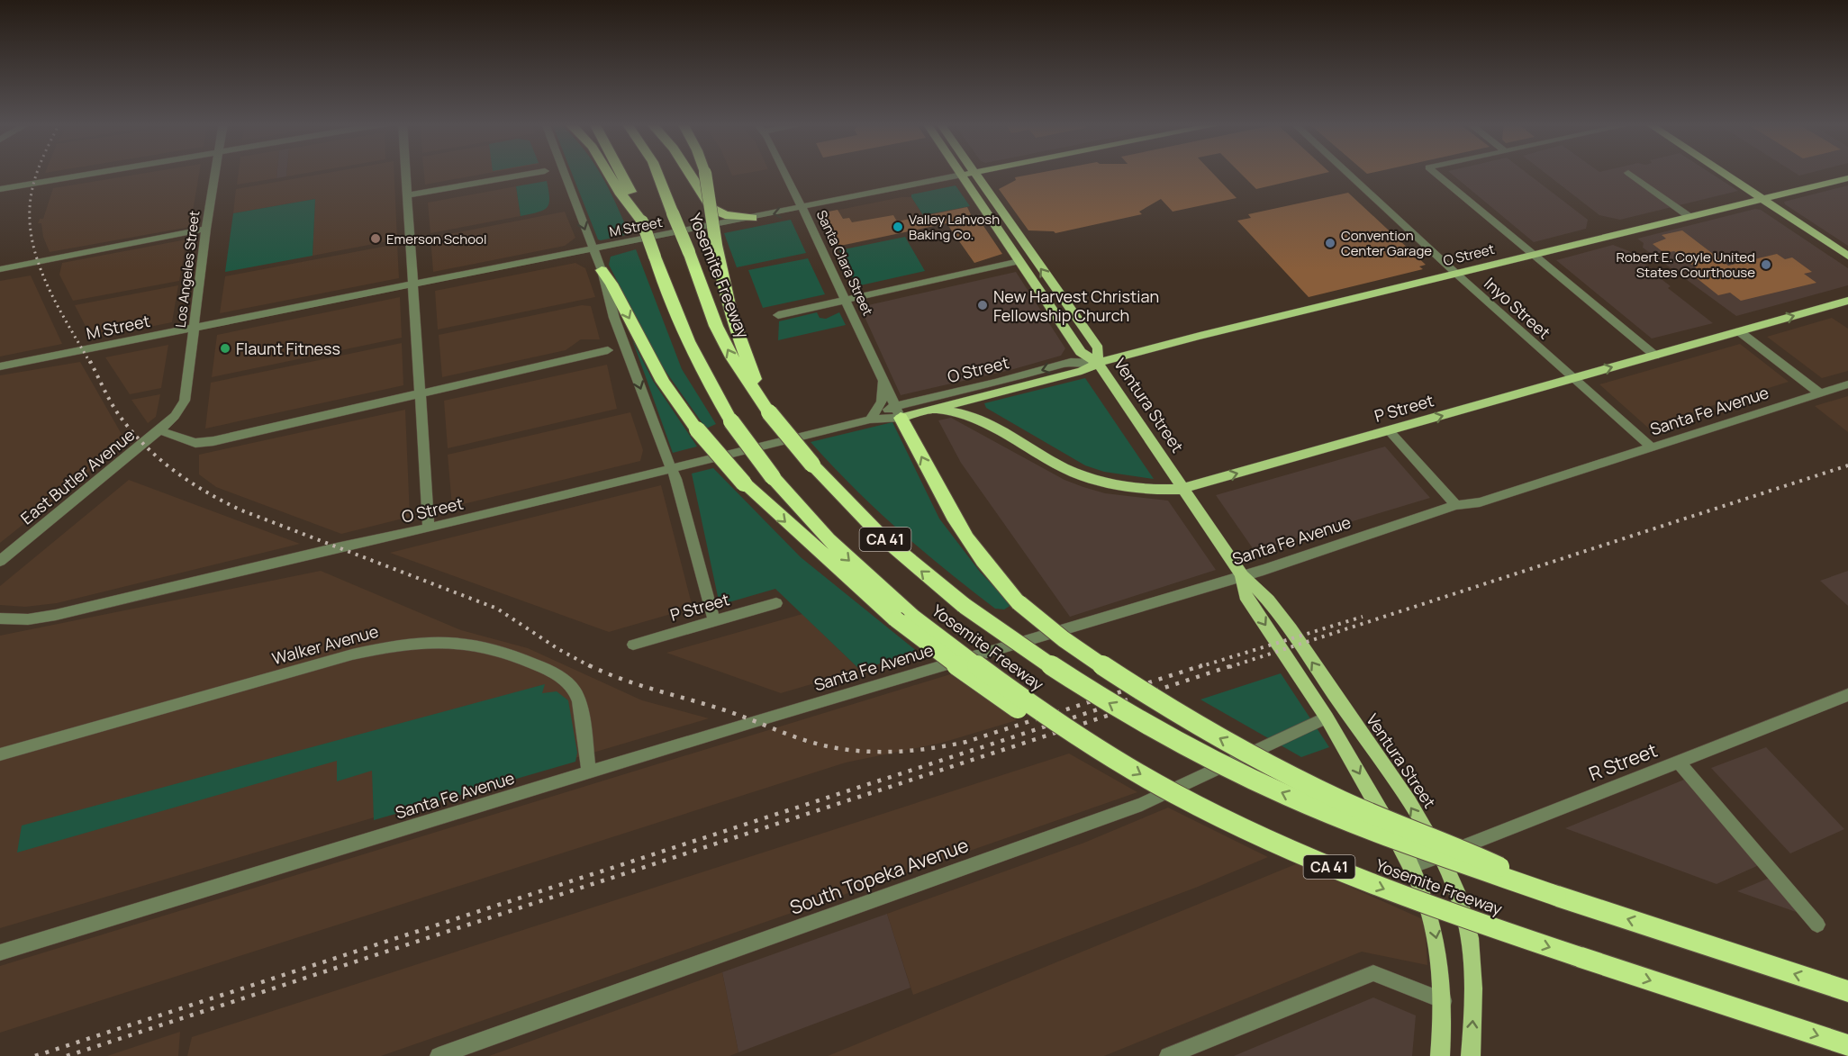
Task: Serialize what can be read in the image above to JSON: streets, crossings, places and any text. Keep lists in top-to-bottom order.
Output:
{
  "streets": {
    "highway": ["Yosemite Freeway", "CA 41"],
    "main road": [
      "M Street",
      "O Street",
      "Ventura Street",
      "P Street"
    ],
    "street": [
      "Santa Clara Street",
      "Los Angeles Street",
      "Inyo Street",
      "Santa Fe Avenue",
      "East Butler Avenue",
      "Walker Avenue",
      "R Street",
      "South Topeka Avenue"
    ]
  },
  "crossings": [
    ["M Street", "Santa Clara Street"],
    ["M Street", "Los Angeles Street"],
    ["M Street", "Ventura Street"],
    ["O Street", "Santa Clara Street"],
    ["O Street", "Inyo Street"],
    ["O Street", "Ventura Street"],
    ["O Street", "P Street"],
    ["Los Angeles Street", "East Butler Avenue"],
    ["Yosemite Freeway", "CA 41"],
    ["Inyo Street", "P Street"],
    ["Inyo Street", "Santa Fe Avenue"],
    ["Ventura Street", "P Street"],
    ["Ventura Street", "Santa Fe Avenue"],
    ["Ventura Street", "R Street"],
    ["Ventura Street", "South Topeka Avenue"],
    ["Santa Fe Avenue", "Walker Avenue"]
  ],
  "one_way": ["P Street"],
  "places": [
    "Valley Lahvosh Baking Co.",
    "Emerson School",
    "Convention Center Garage",
    "Robert E. Coyle United States Courthouse",
    "New Harvest Christian Fellowship Church",
    "Flaunt Fitness"
  ]
}
